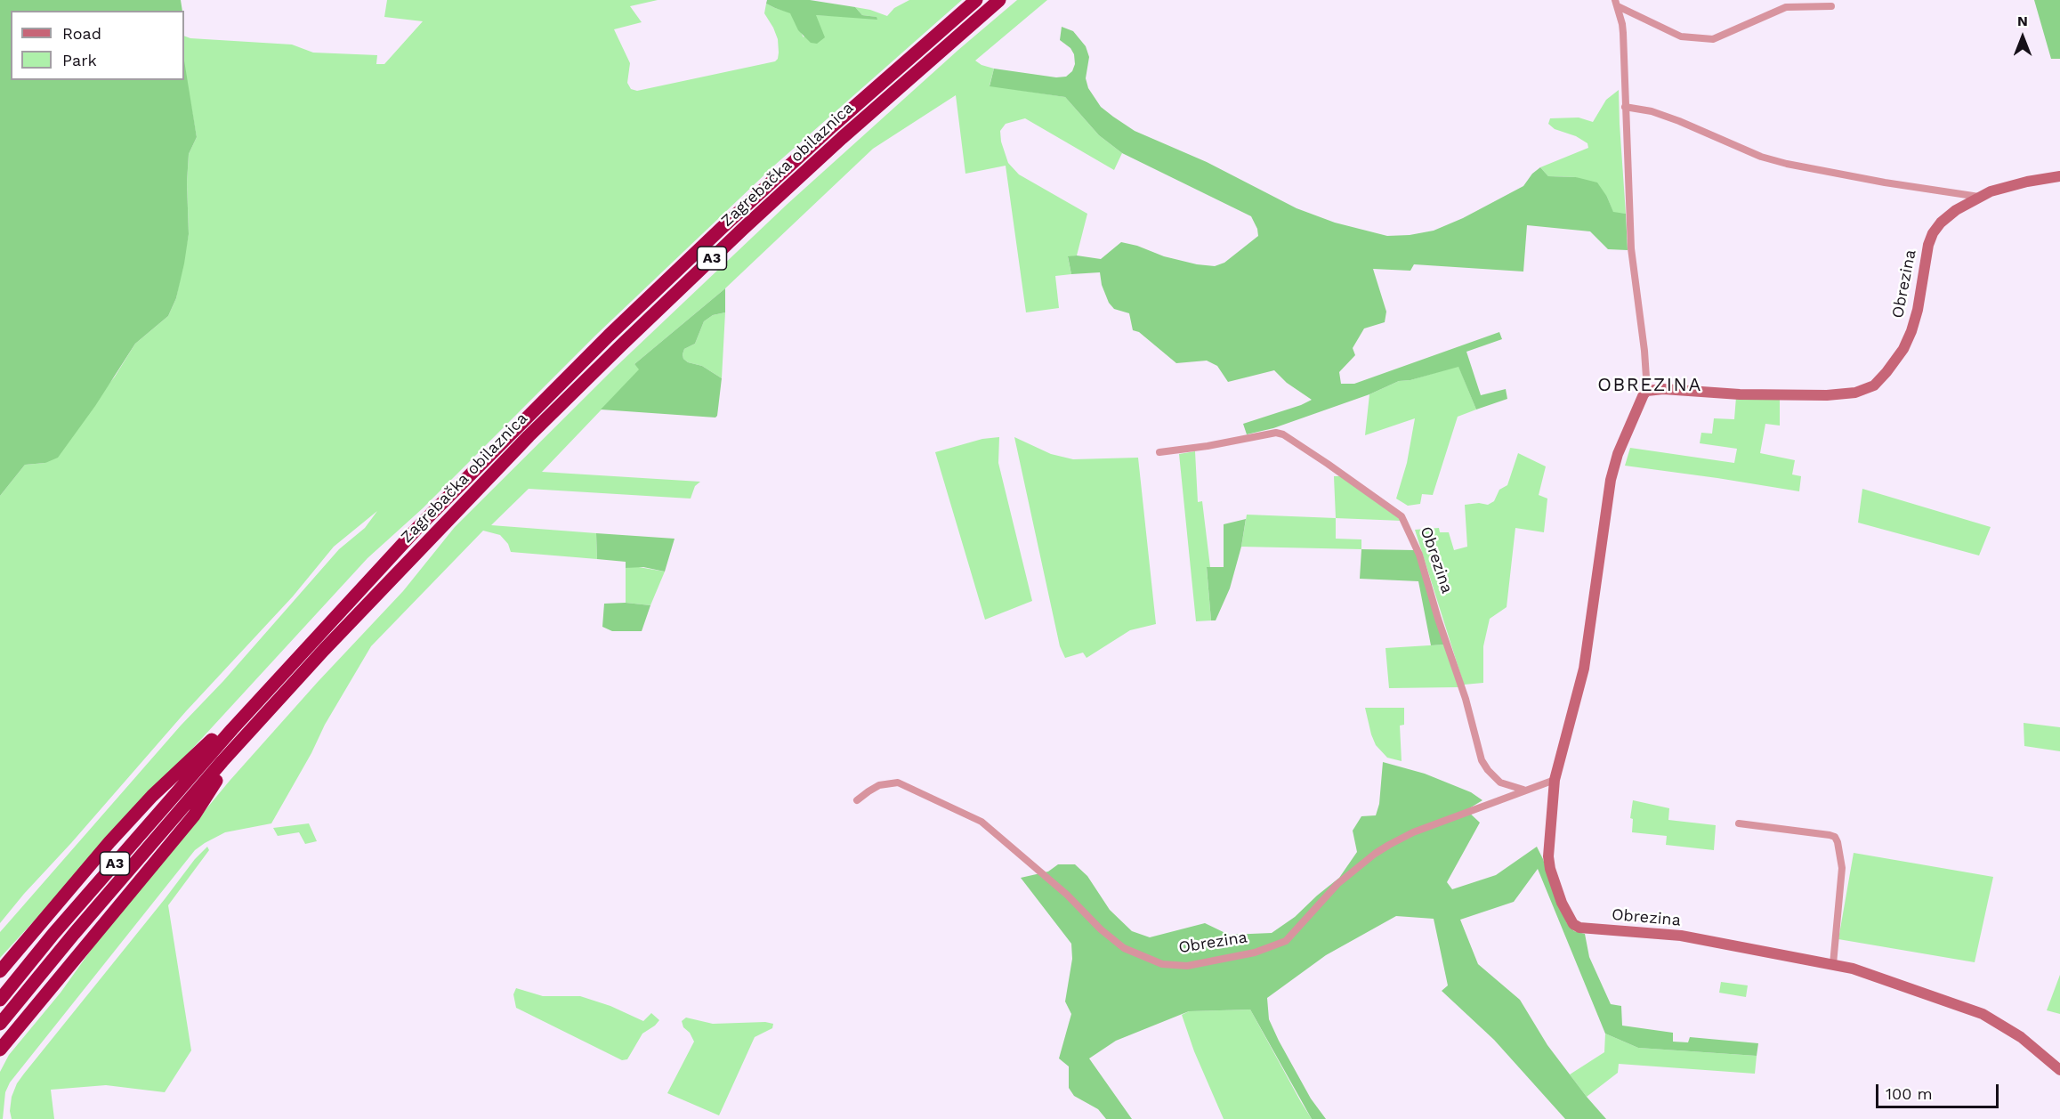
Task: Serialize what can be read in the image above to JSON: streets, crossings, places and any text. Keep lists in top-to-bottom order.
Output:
{
  "streets": {
    "highway": ["Zagrebačka obilaznica", "A3"],
    "street": ["Obrezina"]
  },
  "districts": ["OBREZINA"],
  "legend": ["Road", "Park"],
  "scale_bar": "100 m",
  "north": "top"
}
